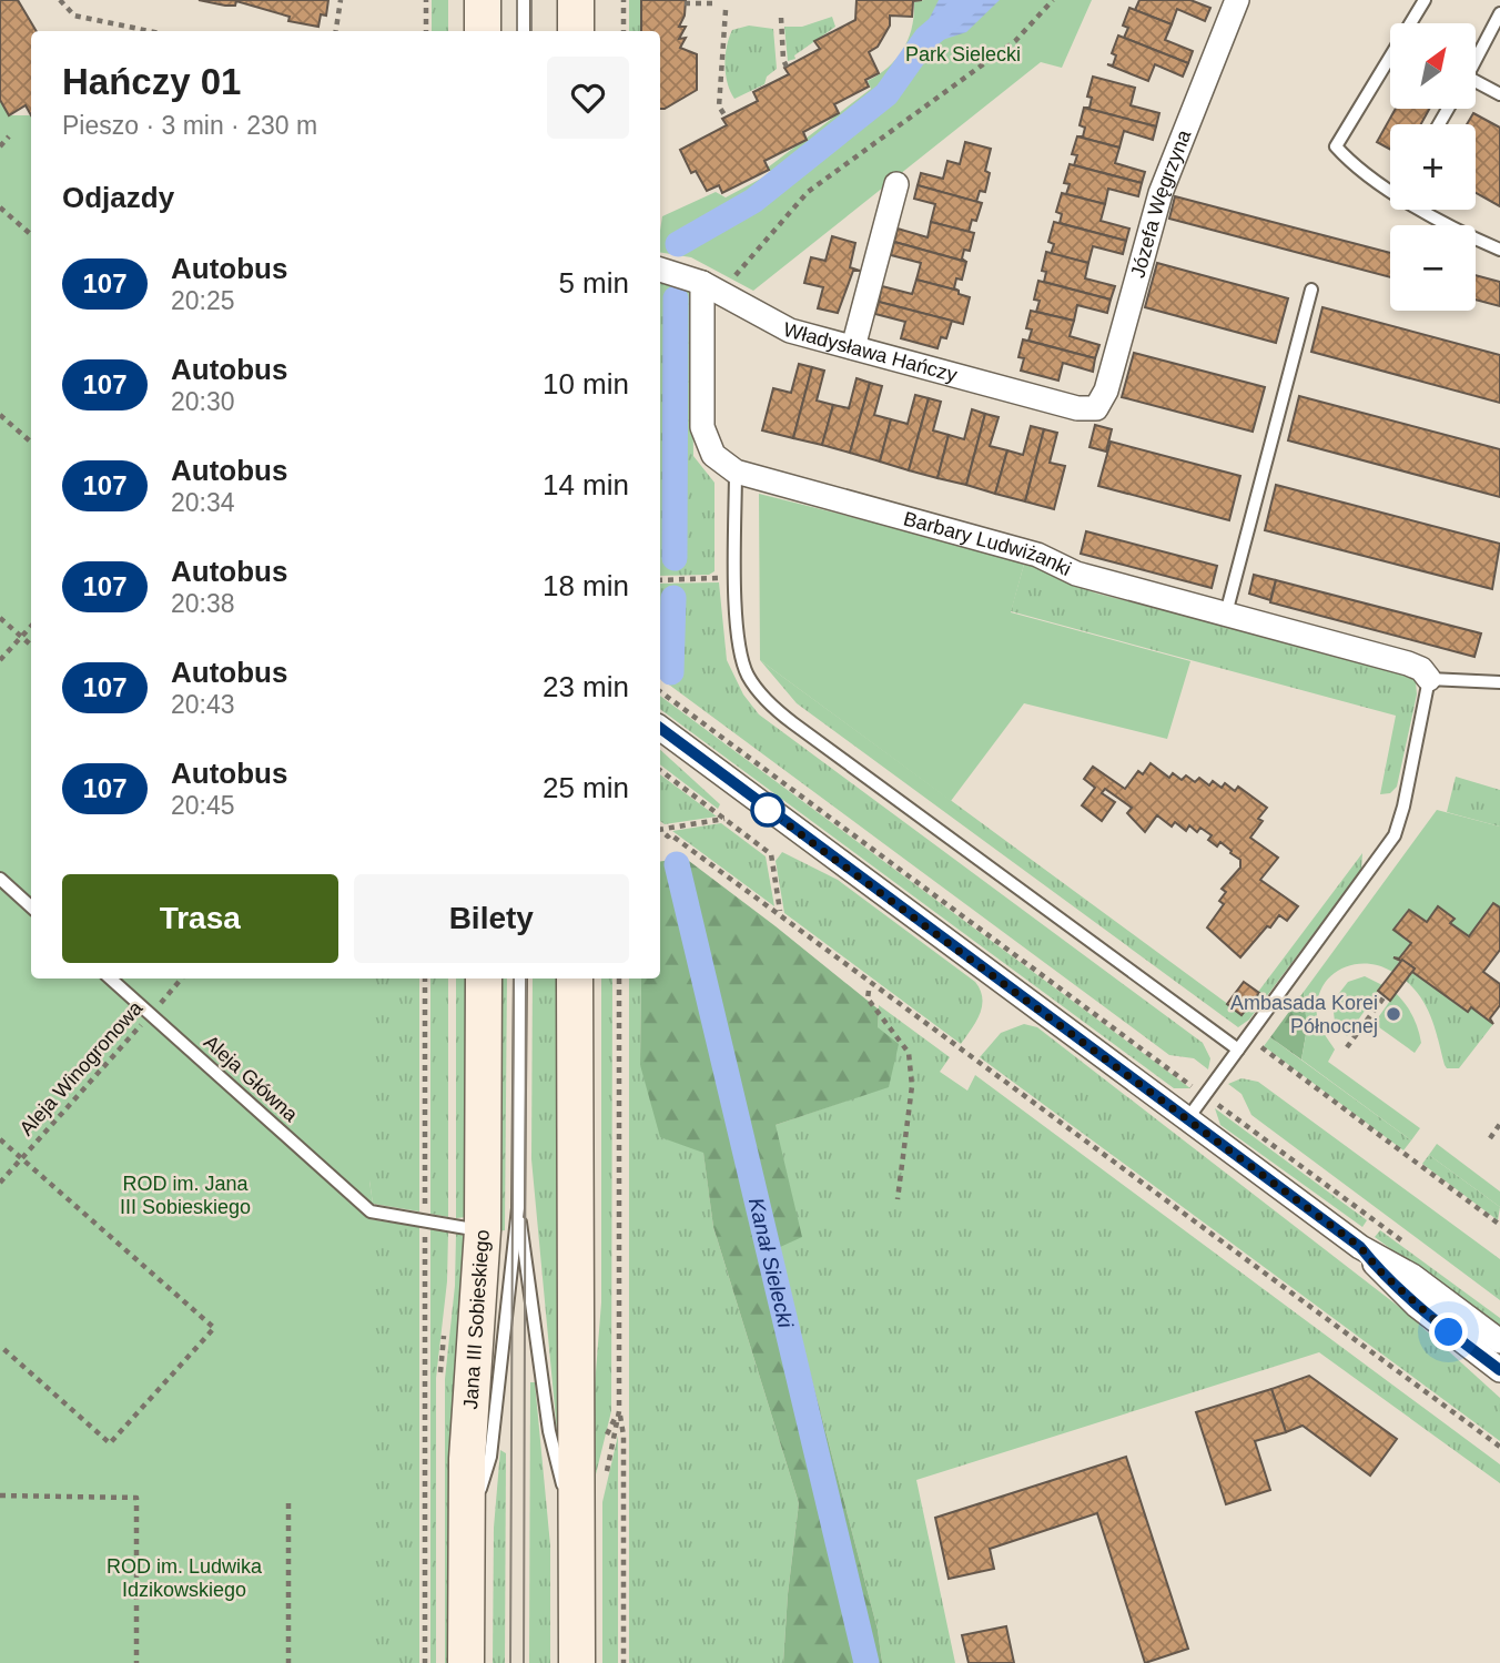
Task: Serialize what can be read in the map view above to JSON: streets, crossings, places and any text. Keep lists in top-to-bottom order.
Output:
{
  "streets": {
    "main road": ["Jana III Sobieskiego"],
    "street": ["Józefa Węgrzyna", "Władysława Hańczy", "Barbary Ludwiżanki"],
    "lane": ["Aleja Główna"],
    "path": ["Aleja Winogronowa"]
  },
  "crossings": [
    ["Józefa Węgrzyna", "Władysława Hańczy"],
    ["Aleja Winogronowa", "Aleja Główna"]
  ],
  "water": ["Kanał Sielecki"],
  "parks": ["Park Sielecki", "ROD im. Jana III Sobieskiego", "ROD im. Ludwika Idzikowskiego"],
  "places": ["Ambasada Korei Północnej"],
  "lines": ["bus line 107"],
  "north": "top right",
  "page": {
    "map_buttons": ["+", "−"],
    "heading": [
      ["Hańczy 01", "Pieszo · 3 min · 230 m"],
      "Odjazdy"
    ],
    "list": [
      {
        "mark": "107",
        "name": "Autobus",
        "note": "20:25",
        "value": "5 min"
      },
      {
        "mark": "107",
        "name": "Autobus",
        "note": "20:30",
        "value": "10 min"
      },
      {
        "mark": "107",
        "name": "Autobus",
        "note": "20:34",
        "value": "14 min"
      },
      {
        "mark": "107",
        "name": "Autobus",
        "note": "20:38",
        "value": "18 min"
      },
      {
        "mark": "107",
        "name": "Autobus",
        "note": "20:43",
        "value": "23 min"
      },
      {
        "mark": "107",
        "name": "Autobus",
        "note": "20:45",
        "value": "25 min"
      }
    ],
    "buttons": ["Trasa", "Bilety"]
  }
}
